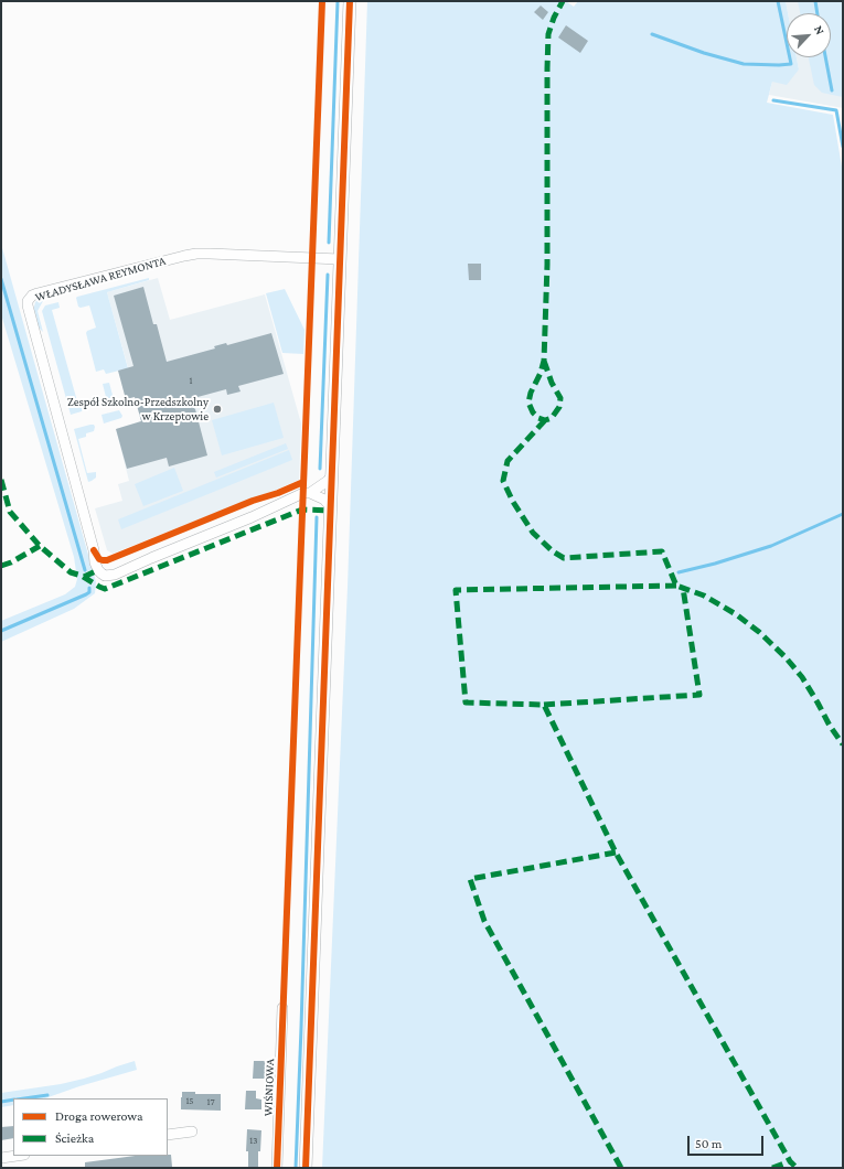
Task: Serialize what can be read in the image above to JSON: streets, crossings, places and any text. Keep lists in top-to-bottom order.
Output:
{
  "streets": {
    "street": ["WŁADYSŁAWA REYMONTA", "WIŚNIOWA"]
  },
  "places": ["Zespół Szkolno-Przedszkolny w Krzeptowie"],
  "house_numbers": [
    "1",
    "15",
    "17",
    "13"
  ],
  "legend": ["Droga rowerowa", "Ścieżka"],
  "scale_bar": "50 m",
  "north": "top right"
}
